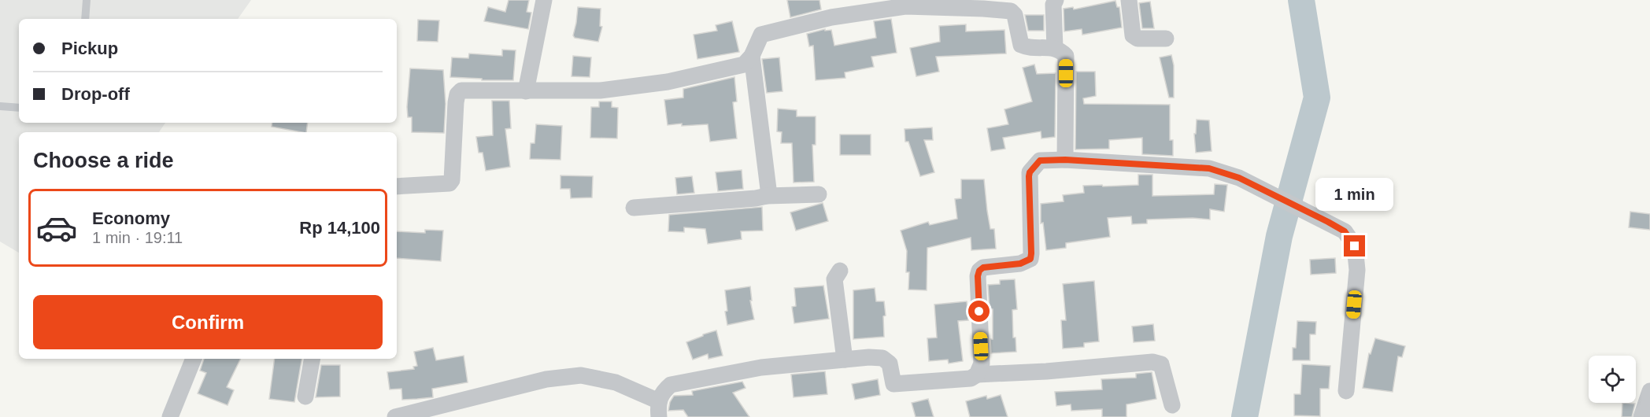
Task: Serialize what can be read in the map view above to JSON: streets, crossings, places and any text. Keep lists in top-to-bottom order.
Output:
{
  "page": {
    "banner": ["Pickup", "Drop-off"],
    "heading": "Choose a ride",
    "bubble": "1 min",
    "list": [
      {
        "name": "Economy",
        "note": "1 min · 19:11",
        "value": "Rp 14,100"
      }
    ],
    "buttons": "Confirm"
  }
}
